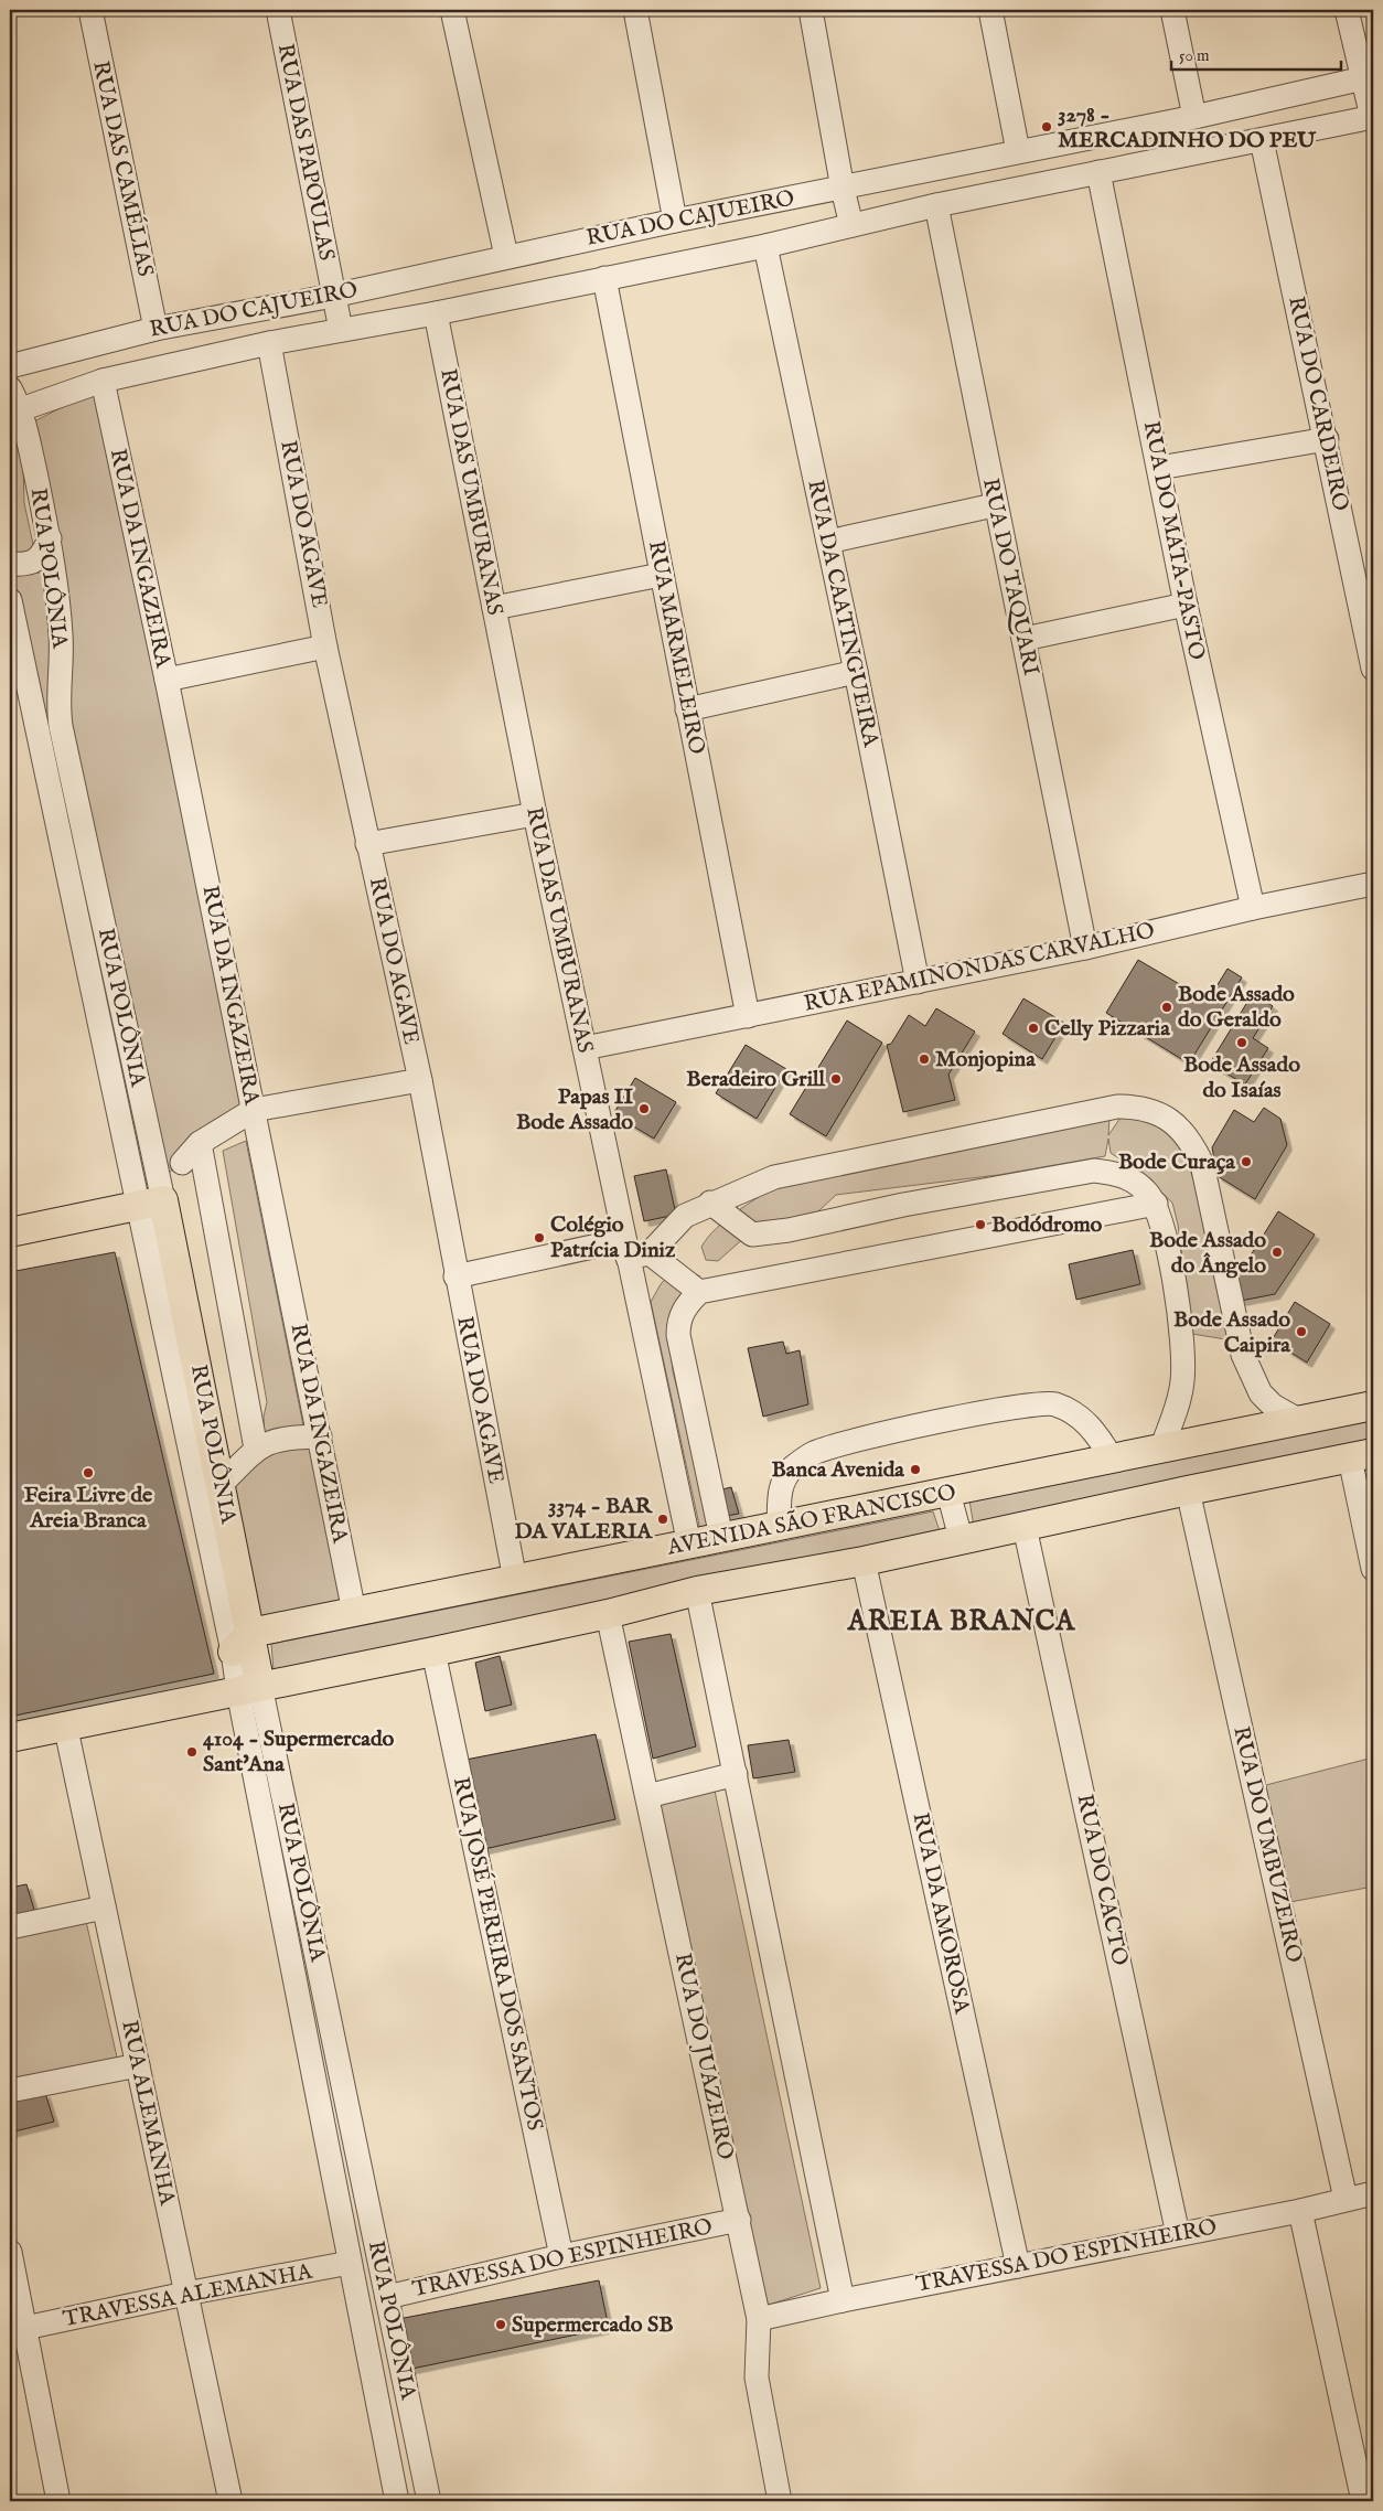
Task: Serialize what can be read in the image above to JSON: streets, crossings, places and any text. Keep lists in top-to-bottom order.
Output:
{
  "streets": {
    "main road": ["RUA POLÔNIA", "AVENIDA SÃO FRANCISCO"],
    "street": [
      "RUA DAS PAPOULAS",
      "RUA DAS CAMÉLIAS",
      "RUA DO CAJUEIRO",
      "RUA DO CARDEIRO",
      "RUA DAS UMBURANAS",
      "RUA DO AGAVE",
      "RUA DO MATA-PASTO",
      "RUA DA INGAZEIRA",
      "RUA DO TAQUARI",
      "RUA DA CAATINGUEIRA",
      "RUA MARMELEIRO",
      "RUA EPAMINONDAS CARVALHO",
      "RUA DO UMBUZEIRO",
      "RUA DO CACTO",
      "RUA DA AMOROSA",
      "RUA JOSÉ PEREIRA DOS SANTOS",
      "RUA DO JUAZEIRO",
      "RUA ALEMANHA",
      "TRAVESSA DO ESPINHEIRO",
      "TRAVESSA ALEMANHA"
    ]
  },
  "crossings": [
    ["RUA DAS PAPOULAS", "RUA DO CAJUEIRO"],
    ["RUA DAS CAMÉLIAS", "RUA DO CAJUEIRO"],
    ["RUA DO CAJUEIRO", "RUA DO CARDEIRO"],
    ["RUA DO CAJUEIRO", "RUA DAS UMBURANAS"],
    ["RUA DO CAJUEIRO", "RUA DO AGAVE"],
    ["RUA DO CAJUEIRO", "RUA DO MATA-PASTO"],
    ["RUA DO CAJUEIRO", "RUA DA INGAZEIRA"],
    ["RUA DO CAJUEIRO", "RUA POLÔNIA"],
    ["RUA DO CAJUEIRO", "RUA DO TAQUARI"],
    ["RUA DO CAJUEIRO", "RUA DA CAATINGUEIRA"],
    ["RUA DO CAJUEIRO", "RUA MARMELEIRO"],
    ["RUA DAS UMBURANAS", "RUA EPAMINONDAS CARVALHO"],
    ["RUA DAS UMBURANAS", "AVENIDA SÃO FRANCISCO"],
    ["RUA DO AGAVE", "AVENIDA SÃO FRANCISCO"],
    ["RUA DO MATA-PASTO", "RUA EPAMINONDAS CARVALHO"],
    ["RUA DA INGAZEIRA", "AVENIDA SÃO FRANCISCO"],
    ["RUA POLÔNIA", "AVENIDA SÃO FRANCISCO"],
    ["RUA POLÔNIA", "TRAVESSA DO ESPINHEIRO"],
    ["RUA POLÔNIA", "TRAVESSA ALEMANHA"],
    ["RUA DO TAQUARI", "RUA EPAMINONDAS CARVALHO"],
    ["RUA DA CAATINGUEIRA", "RUA EPAMINONDAS CARVALHO"],
    ["RUA MARMELEIRO", "RUA EPAMINONDAS CARVALHO"],
    ["AVENIDA SÃO FRANCISCO", "RUA DO UMBUZEIRO"],
    ["AVENIDA SÃO FRANCISCO", "RUA DO CACTO"],
    ["AVENIDA SÃO FRANCISCO", "RUA DA AMOROSA"],
    ["AVENIDA SÃO FRANCISCO", "RUA JOSÉ PEREIRA DOS SANTOS"],
    ["AVENIDA SÃO FRANCISCO", "RUA DO JUAZEIRO"],
    ["AVENIDA SÃO FRANCISCO", "RUA ALEMANHA"],
    ["RUA DO UMBUZEIRO", "TRAVESSA DO ESPINHEIRO"],
    ["RUA DO CACTO", "TRAVESSA DO ESPINHEIRO"],
    ["RUA DA AMOROSA", "TRAVESSA DO ESPINHEIRO"],
    ["RUA JOSÉ PEREIRA DOS SANTOS", "TRAVESSA DO ESPINHEIRO"],
    ["RUA DO JUAZEIRO", "TRAVESSA DO ESPINHEIRO"],
    ["RUA ALEMANHA", "TRAVESSA ALEMANHA"]
  ],
  "districts": ["AREIA BRANCA"],
  "places": [
    "3278 - MERCADINHO DO PEU",
    "Bode Assado do Geraldo",
    "Celly Pizzaria",
    "Bode Assado do Isaías",
    "Monjopina",
    "Beradeiro Grill",
    "Papas II Bode Assado",
    "Bode Curaça",
    "Bodódromo",
    "Colégio Patrícia Diniz",
    "Bode Assado do Ângelo",
    "Bode Assado Caipira",
    "Banca Avenida",
    "Feira Livre de Areia Branca",
    "3374 - BAR DA VALERIA",
    "4104 - Supermercado Sant'Ana",
    "Supermercado SB"
  ],
  "scale_bar": "50 m"
}
